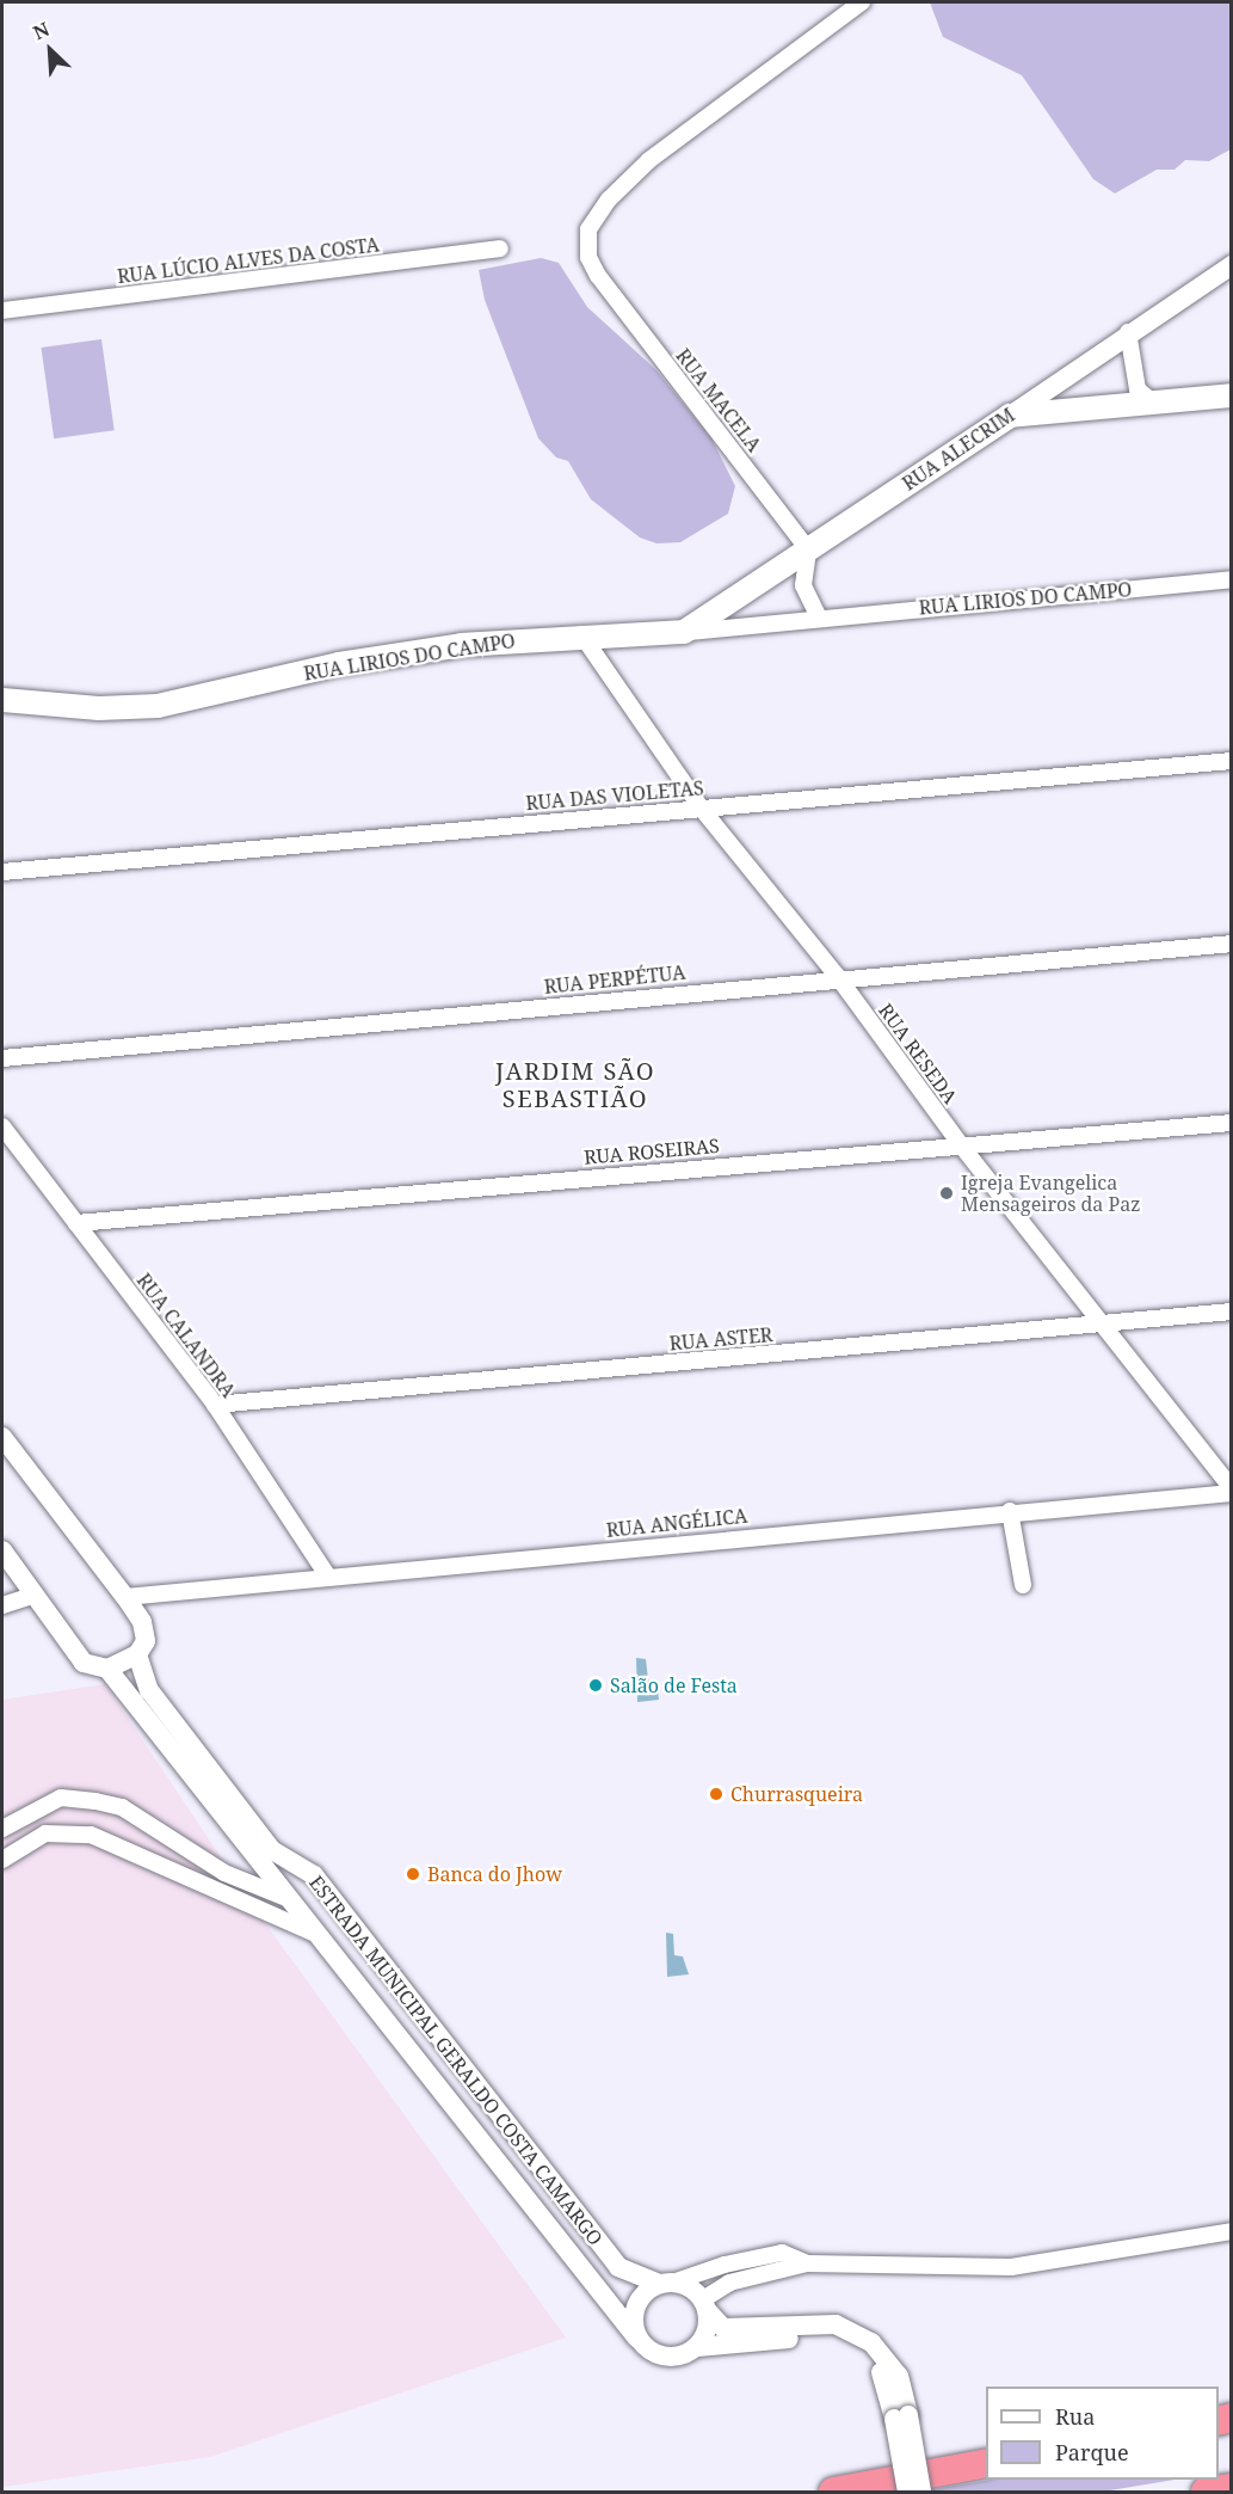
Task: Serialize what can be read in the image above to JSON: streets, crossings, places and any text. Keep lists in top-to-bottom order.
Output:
{
  "streets": {
    "main road": ["RUA ALECRIM", "RUA LIRIOS DO CAMPO"],
    "street": [
      "RUA LÚCIO ALVES DA COSTA",
      "RUA MACELA",
      "RUA DAS VIOLETAS",
      "RUA PERPÉTUA",
      "RUA RESEDA",
      "RUA ROSEIRAS",
      "RUA CALANDRA",
      "RUA ASTER",
      "RUA ANGÉLICA",
      "ESTRADA MUNICIPAL GERALDO COSTA CAMARGO"
    ]
  },
  "crossings": [
    ["RUA MACELA", "RUA ALECRIM"],
    ["RUA ALECRIM", "RUA LIRIOS DO CAMPO"],
    ["RUA LIRIOS DO CAMPO", "RUA RESEDA"],
    ["RUA DAS VIOLETAS", "RUA RESEDA"],
    ["RUA PERPÉTUA", "RUA RESEDA"],
    ["RUA RESEDA", "RUA ROSEIRAS"],
    ["RUA RESEDA", "RUA ASTER"],
    ["RUA RESEDA", "RUA ANGÉLICA"],
    ["RUA ROSEIRAS", "RUA CALANDRA"],
    ["RUA CALANDRA", "RUA ASTER"],
    ["RUA CALANDRA", "RUA ANGÉLICA"]
  ],
  "districts": ["JARDIM SÃO SEBASTIÃO"],
  "places": [
    "Igreja Evangelica Mensageiros da Paz",
    "Salão de Festa",
    "Churrasqueira",
    "Banca do Jhow"
  ],
  "legend": ["Rua", "Parque"],
  "north": "top left"
}
